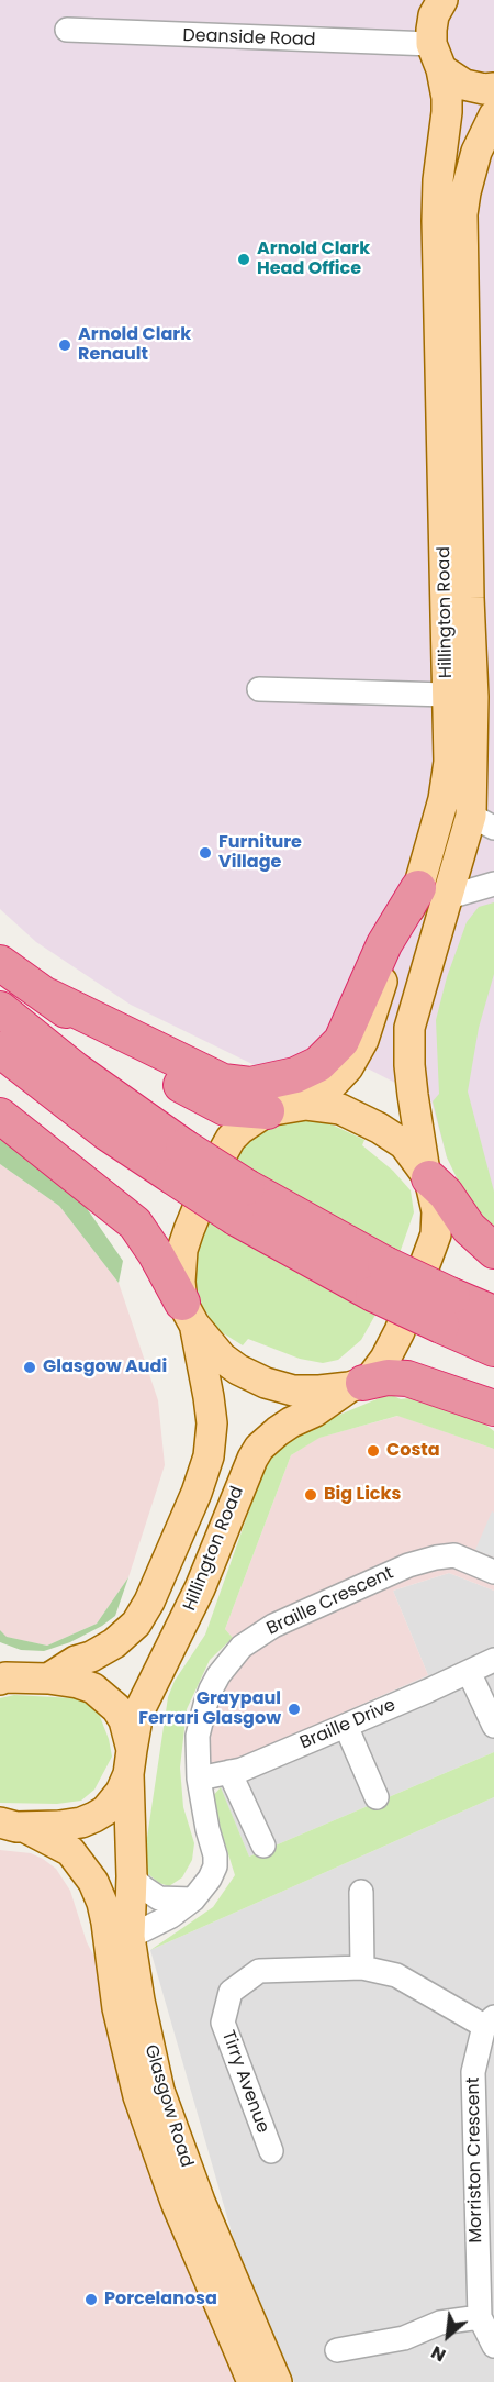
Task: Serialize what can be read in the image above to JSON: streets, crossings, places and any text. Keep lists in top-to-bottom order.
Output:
{
  "streets": {
    "main road": ["Hillington Road", "Glasgow Road"],
    "street": [
      "Deanside Road",
      "Braille Crescent",
      "Braille Drive",
      "Tirry Avenue",
      "Morriston Crescent"
    ]
  },
  "crossings": [
    ["Deanside Road", "Hillington Road"],
    ["Hillington Road", "Glasgow Road"],
    ["Braille Crescent", "Braille Drive"],
    ["Braille Crescent", "Glasgow Road"],
    ["Tirry Avenue", "Morriston Crescent"]
  ],
  "places": [
    "Arnold Clark Head Office",
    "Arnold Clark Renault",
    "Furniture Village",
    "Glasgow Audi",
    "Costa",
    "Big Licks",
    "Graypaul Ferrari Glasgow",
    "Porcelanosa"
  ],
  "north": "bottom left"
}
